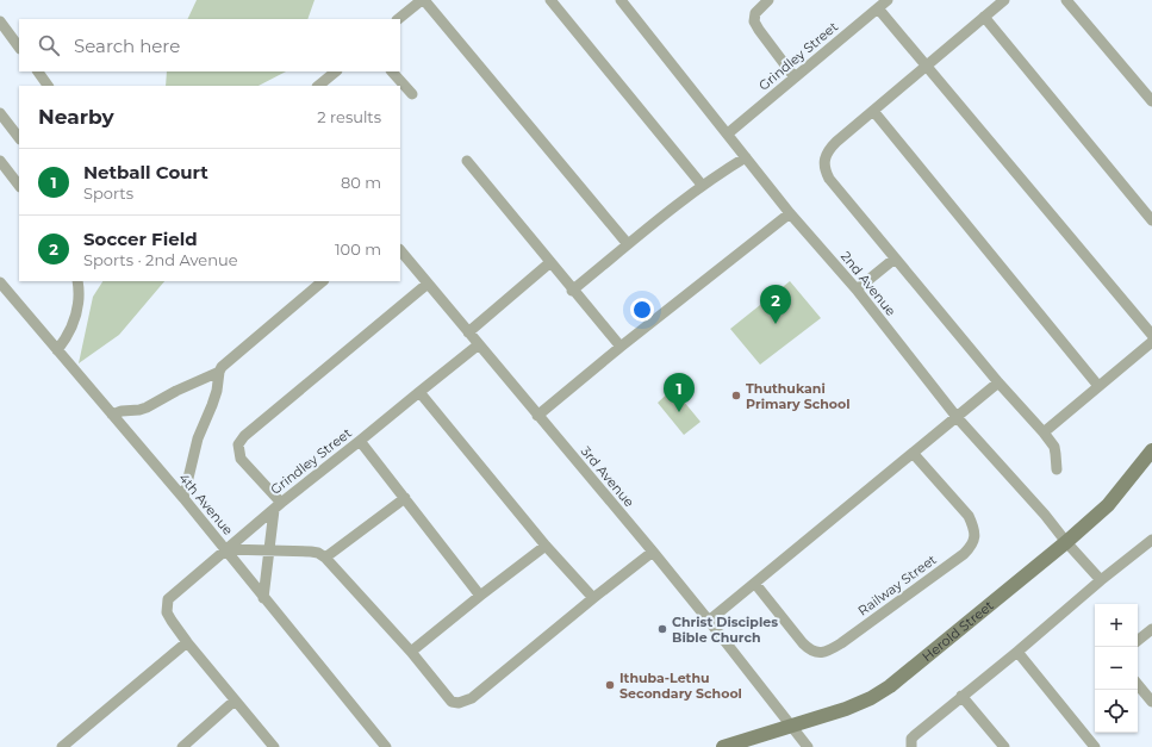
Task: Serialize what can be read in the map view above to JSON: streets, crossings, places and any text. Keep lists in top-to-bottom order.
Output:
{
  "streets": {
    "street": [
      "Grindley Street",
      "2nd Avenue",
      "3rd Avenue",
      "4th Avenue",
      "Railway Street",
      "Herold Street"
    ]
  },
  "crossings": [
    ["Grindley Street", "2nd Avenue"],
    ["Grindley Street", "3rd Avenue"],
    ["Grindley Street", "4th Avenue"],
    ["2nd Avenue", "Herold Street"],
    ["3rd Avenue", "Herold Street"]
  ],
  "places": ["Thuthukani Primary School", "Christ Disciples Bible Church", "Ithuba-Lethu Secondary School"],
  "page": {
    "search": "Search here",
    "heading": ["Nearby", "2 results"],
    "list": [
      {
        "mark": "1",
        "name": "Netball Court",
        "note": "Sports",
        "value": "80 m"
      },
      {
        "mark": "2",
        "name": "Soccer Field",
        "note": "Sports · 2nd Avenue",
        "value": "100 m"
      }
    ],
    "pins": ["2", "1"],
    "map_buttons": ["+", "−"]
  }
}
